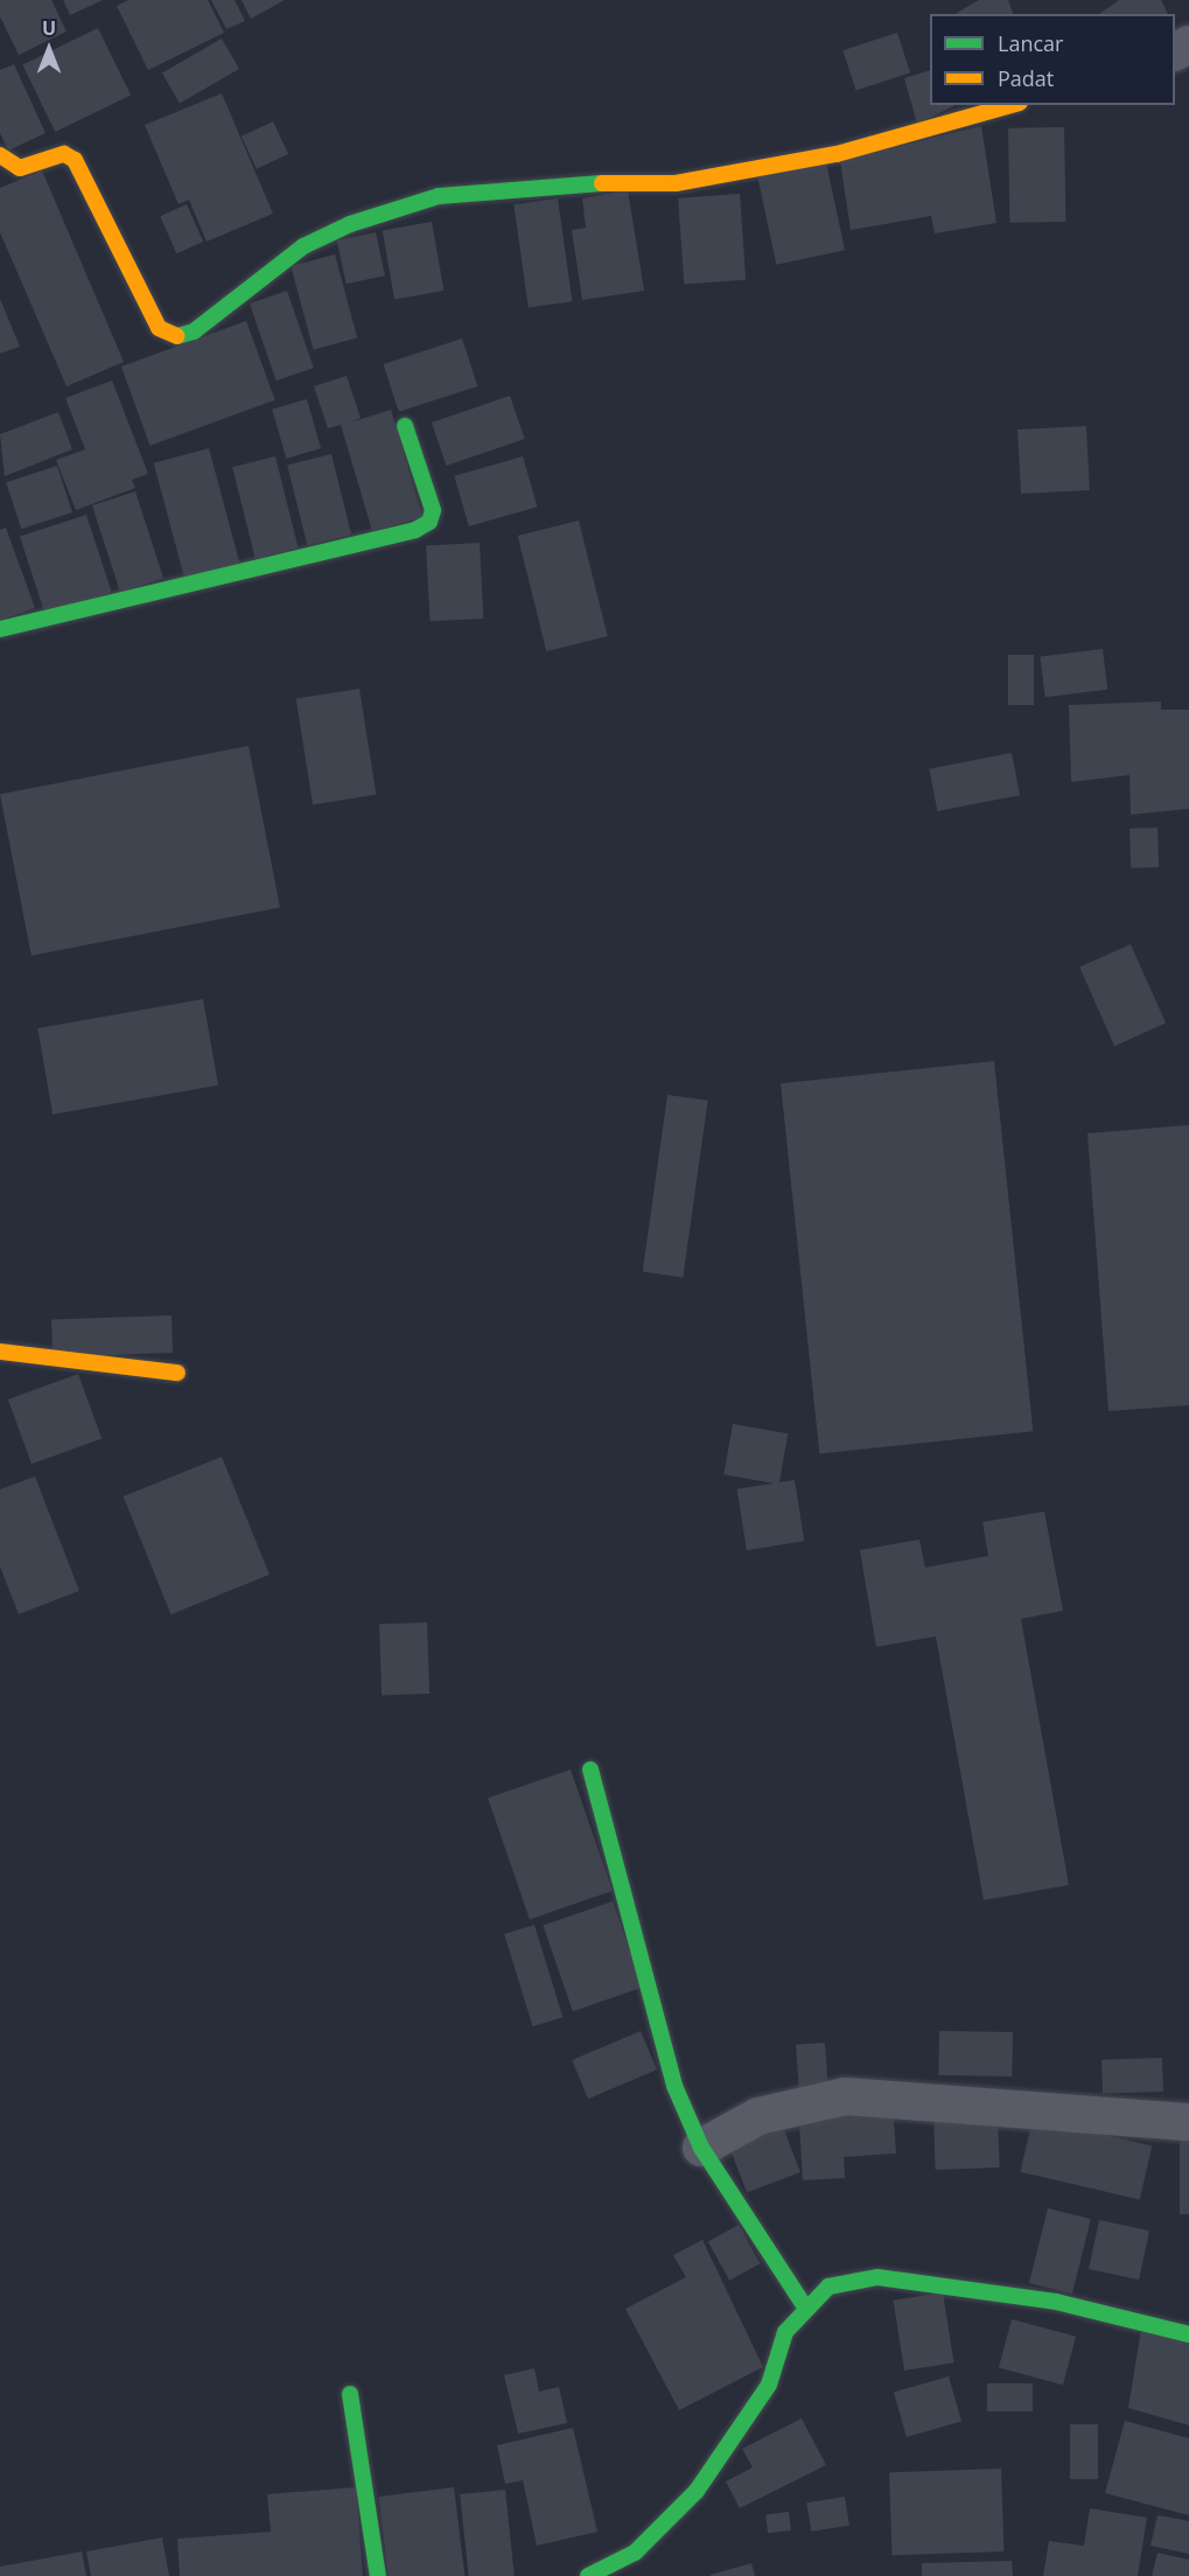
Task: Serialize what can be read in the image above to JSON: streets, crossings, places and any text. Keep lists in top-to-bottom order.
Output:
{
  "legend": ["Lancar", "Padat"],
  "north": "top"
}
